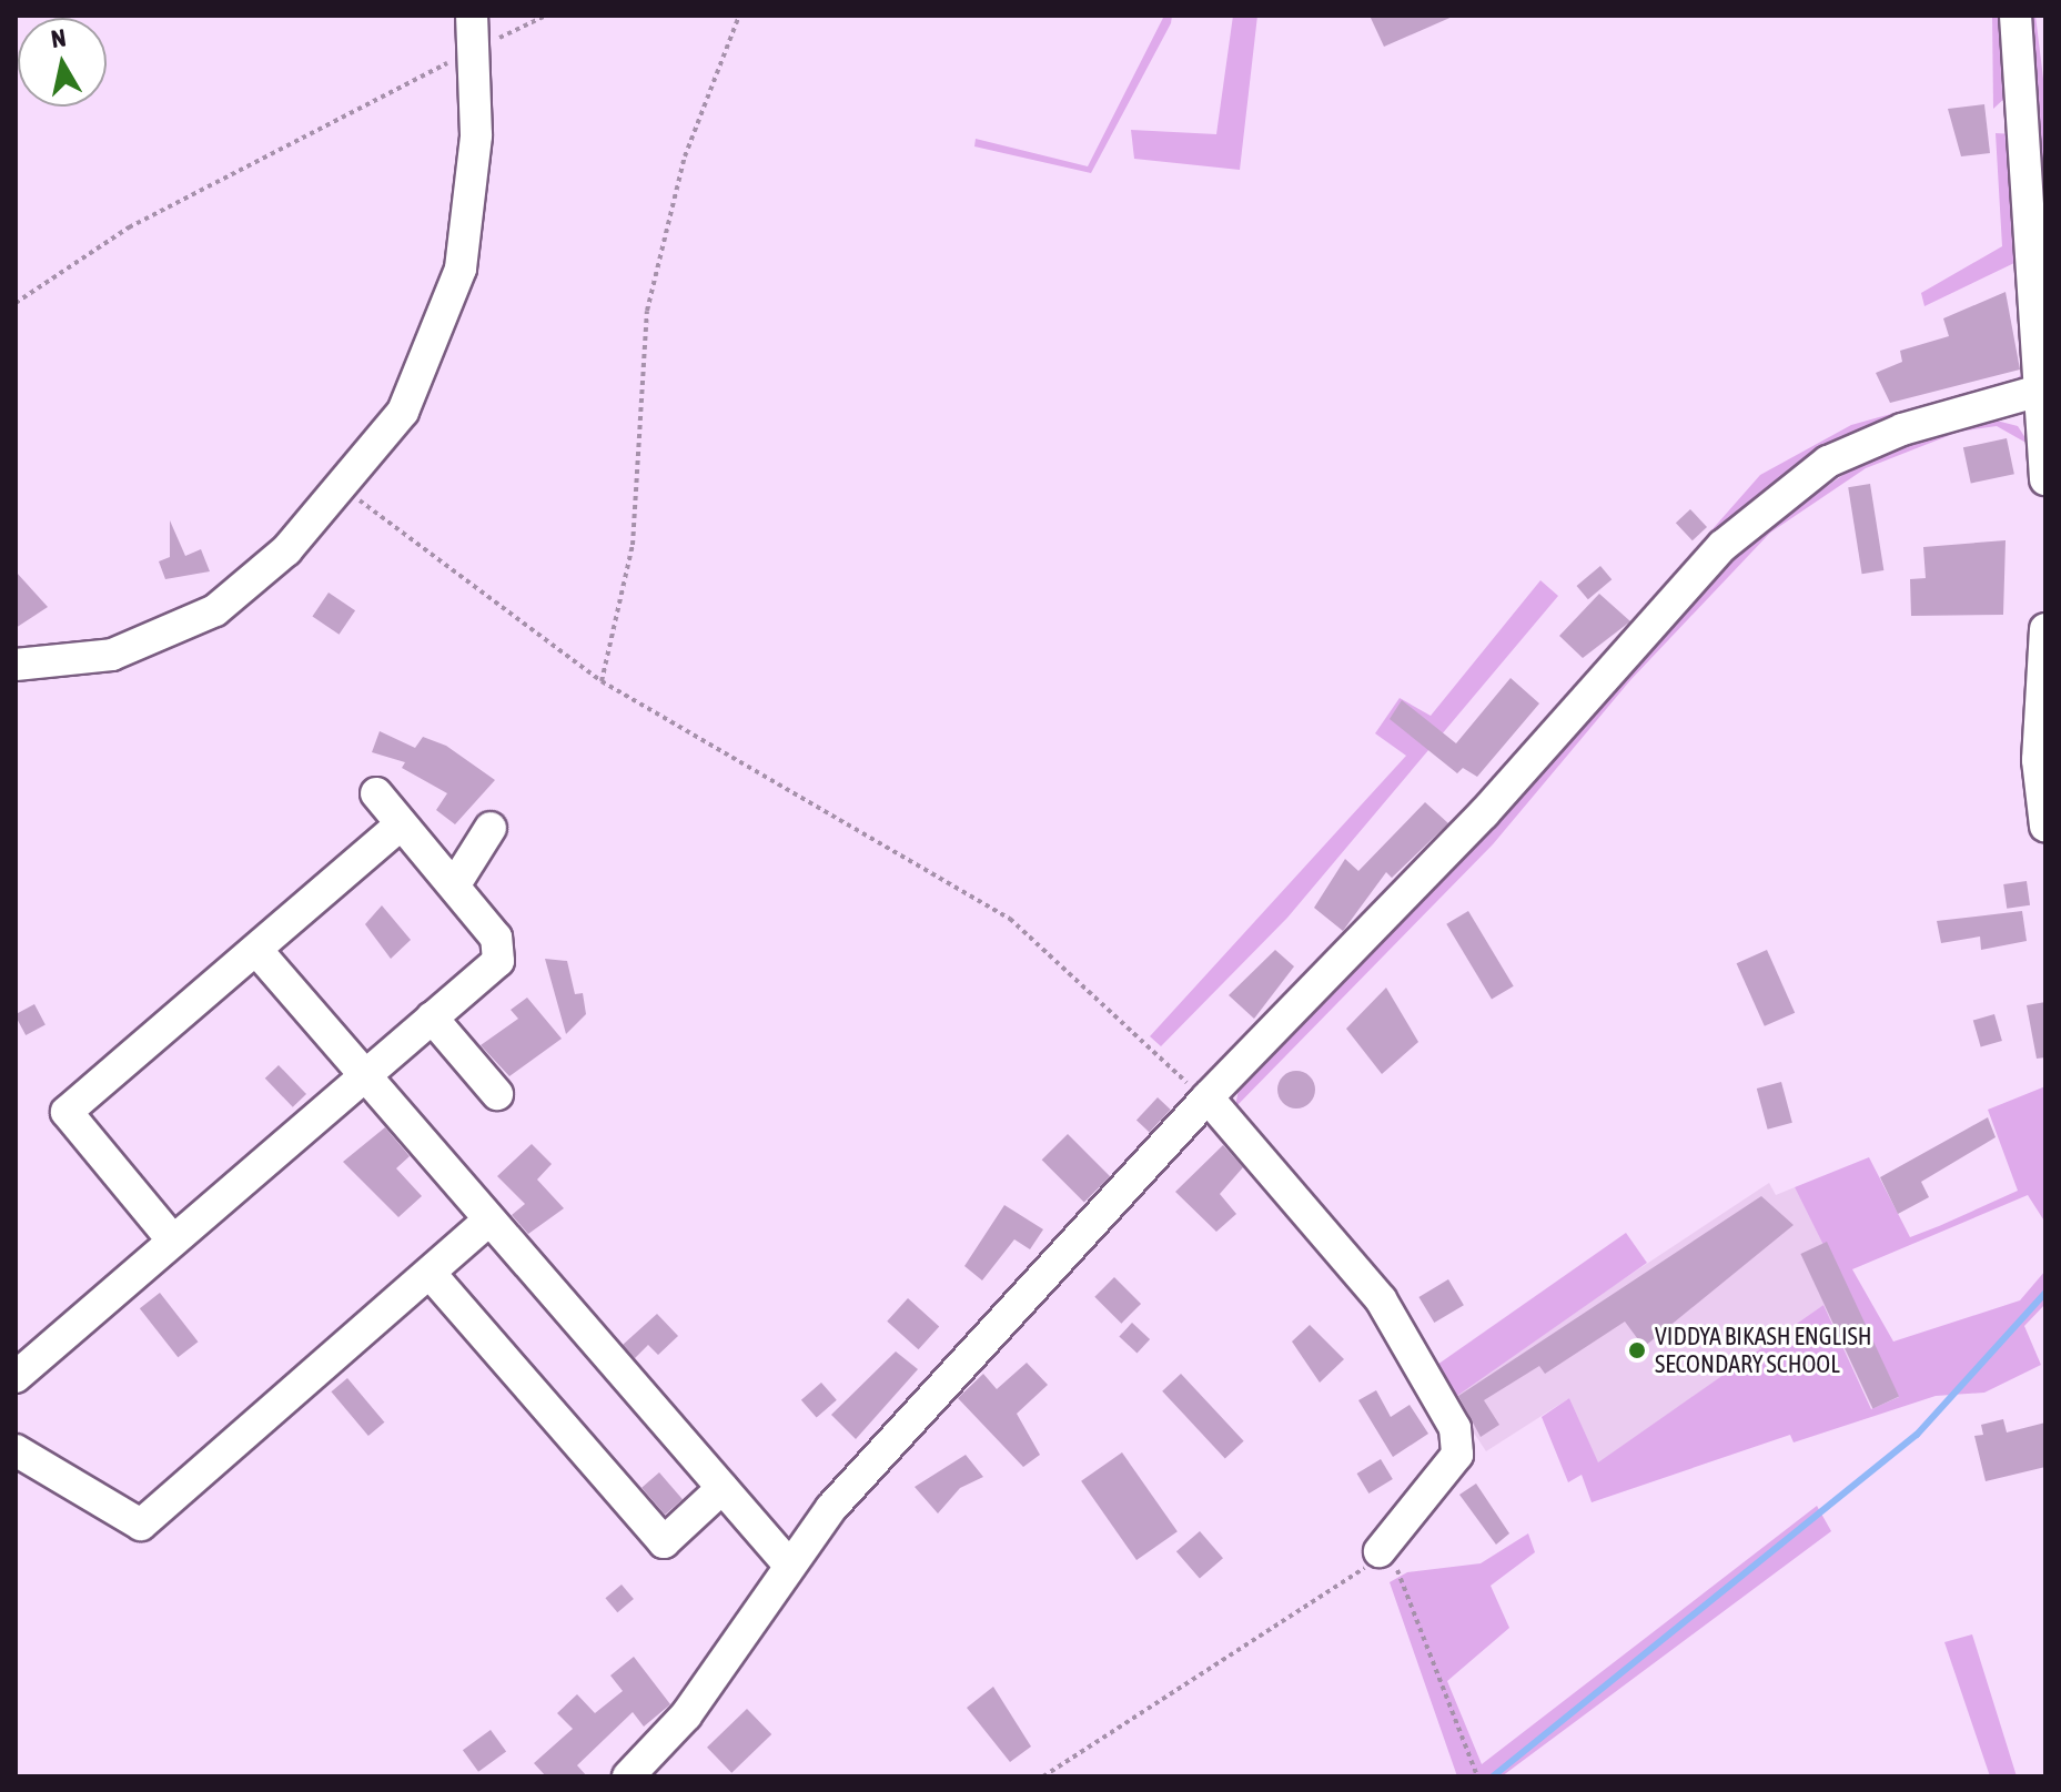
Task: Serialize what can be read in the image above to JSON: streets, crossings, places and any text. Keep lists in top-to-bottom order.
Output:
{
  "places": ["VIDDYA BIKASH ENGLISH SECONDARY SCHOOL"],
  "north": "top"
}
